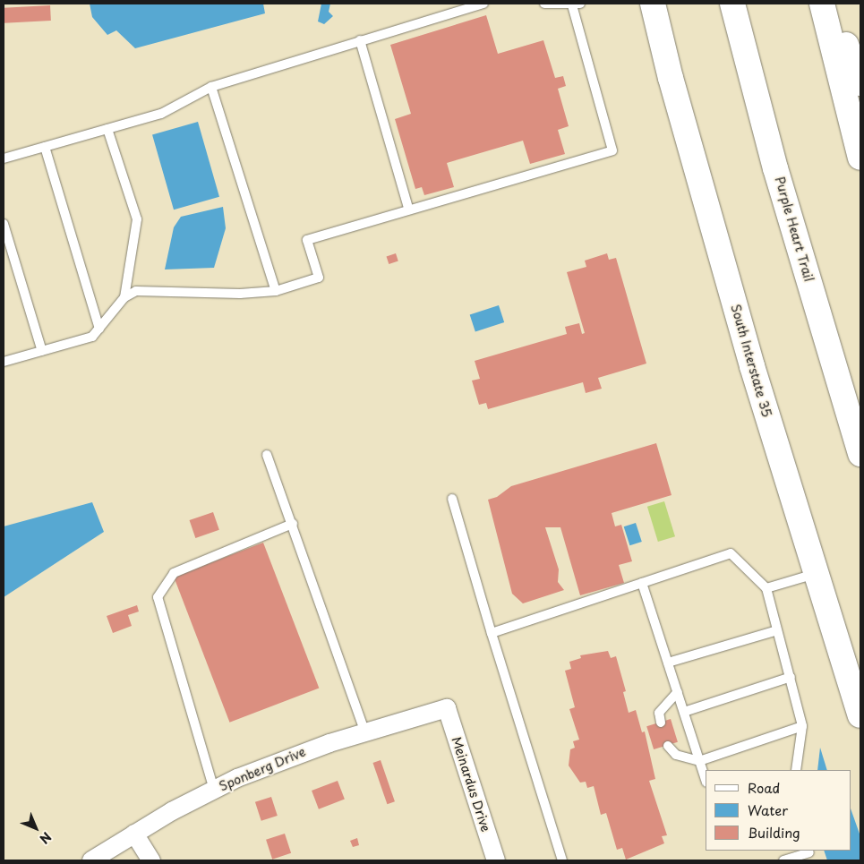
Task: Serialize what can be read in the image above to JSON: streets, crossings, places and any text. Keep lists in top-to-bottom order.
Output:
{
  "streets": {
    "main road": ["Purple Heart Trail", "South Interstate 35"],
    "street": ["Sponberg Drive", "Meinardus Drive"]
  },
  "crossings": [
    ["Sponberg Drive", "Meinardus Drive"]
  ],
  "legend": ["Road", "Water", "Building"],
  "north": "bottom right"
}
